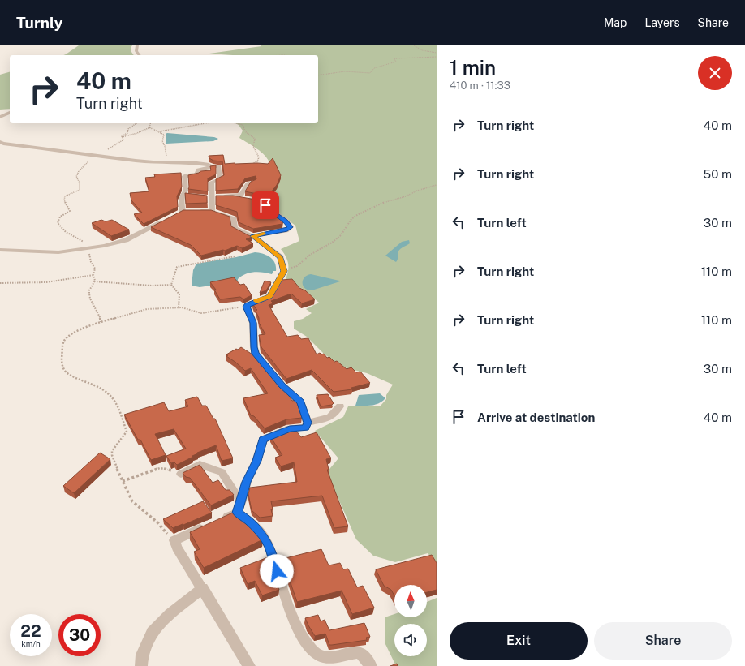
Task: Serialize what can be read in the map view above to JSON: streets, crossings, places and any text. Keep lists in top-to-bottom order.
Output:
{
  "north": "top",
  "page": {
    "header": "Turnly",
    "nav": ["Map", "Layers", "Share"],
    "heading": ["1 min", "410 m · 11:33"],
    "turn": ["40 m", "Turn right"],
    "list": [
      {
        "name": "Turn right",
        "value": "40 m"
      },
      {
        "name": "Turn right",
        "value": "50 m"
      },
      {
        "name": "Turn left",
        "value": "30 m"
      },
      {
        "name": "Turn right",
        "value": "110 m"
      },
      {
        "name": "Turn right",
        "value": "110 m"
      },
      {
        "name": "Turn left",
        "value": "30 m"
      },
      {
        "name": "Arrive at destination",
        "value": "40 m"
      }
    ],
    "speed": "22 km/h",
    "limit": "30",
    "buttons": ["Exit", "Share"]
  }
}
